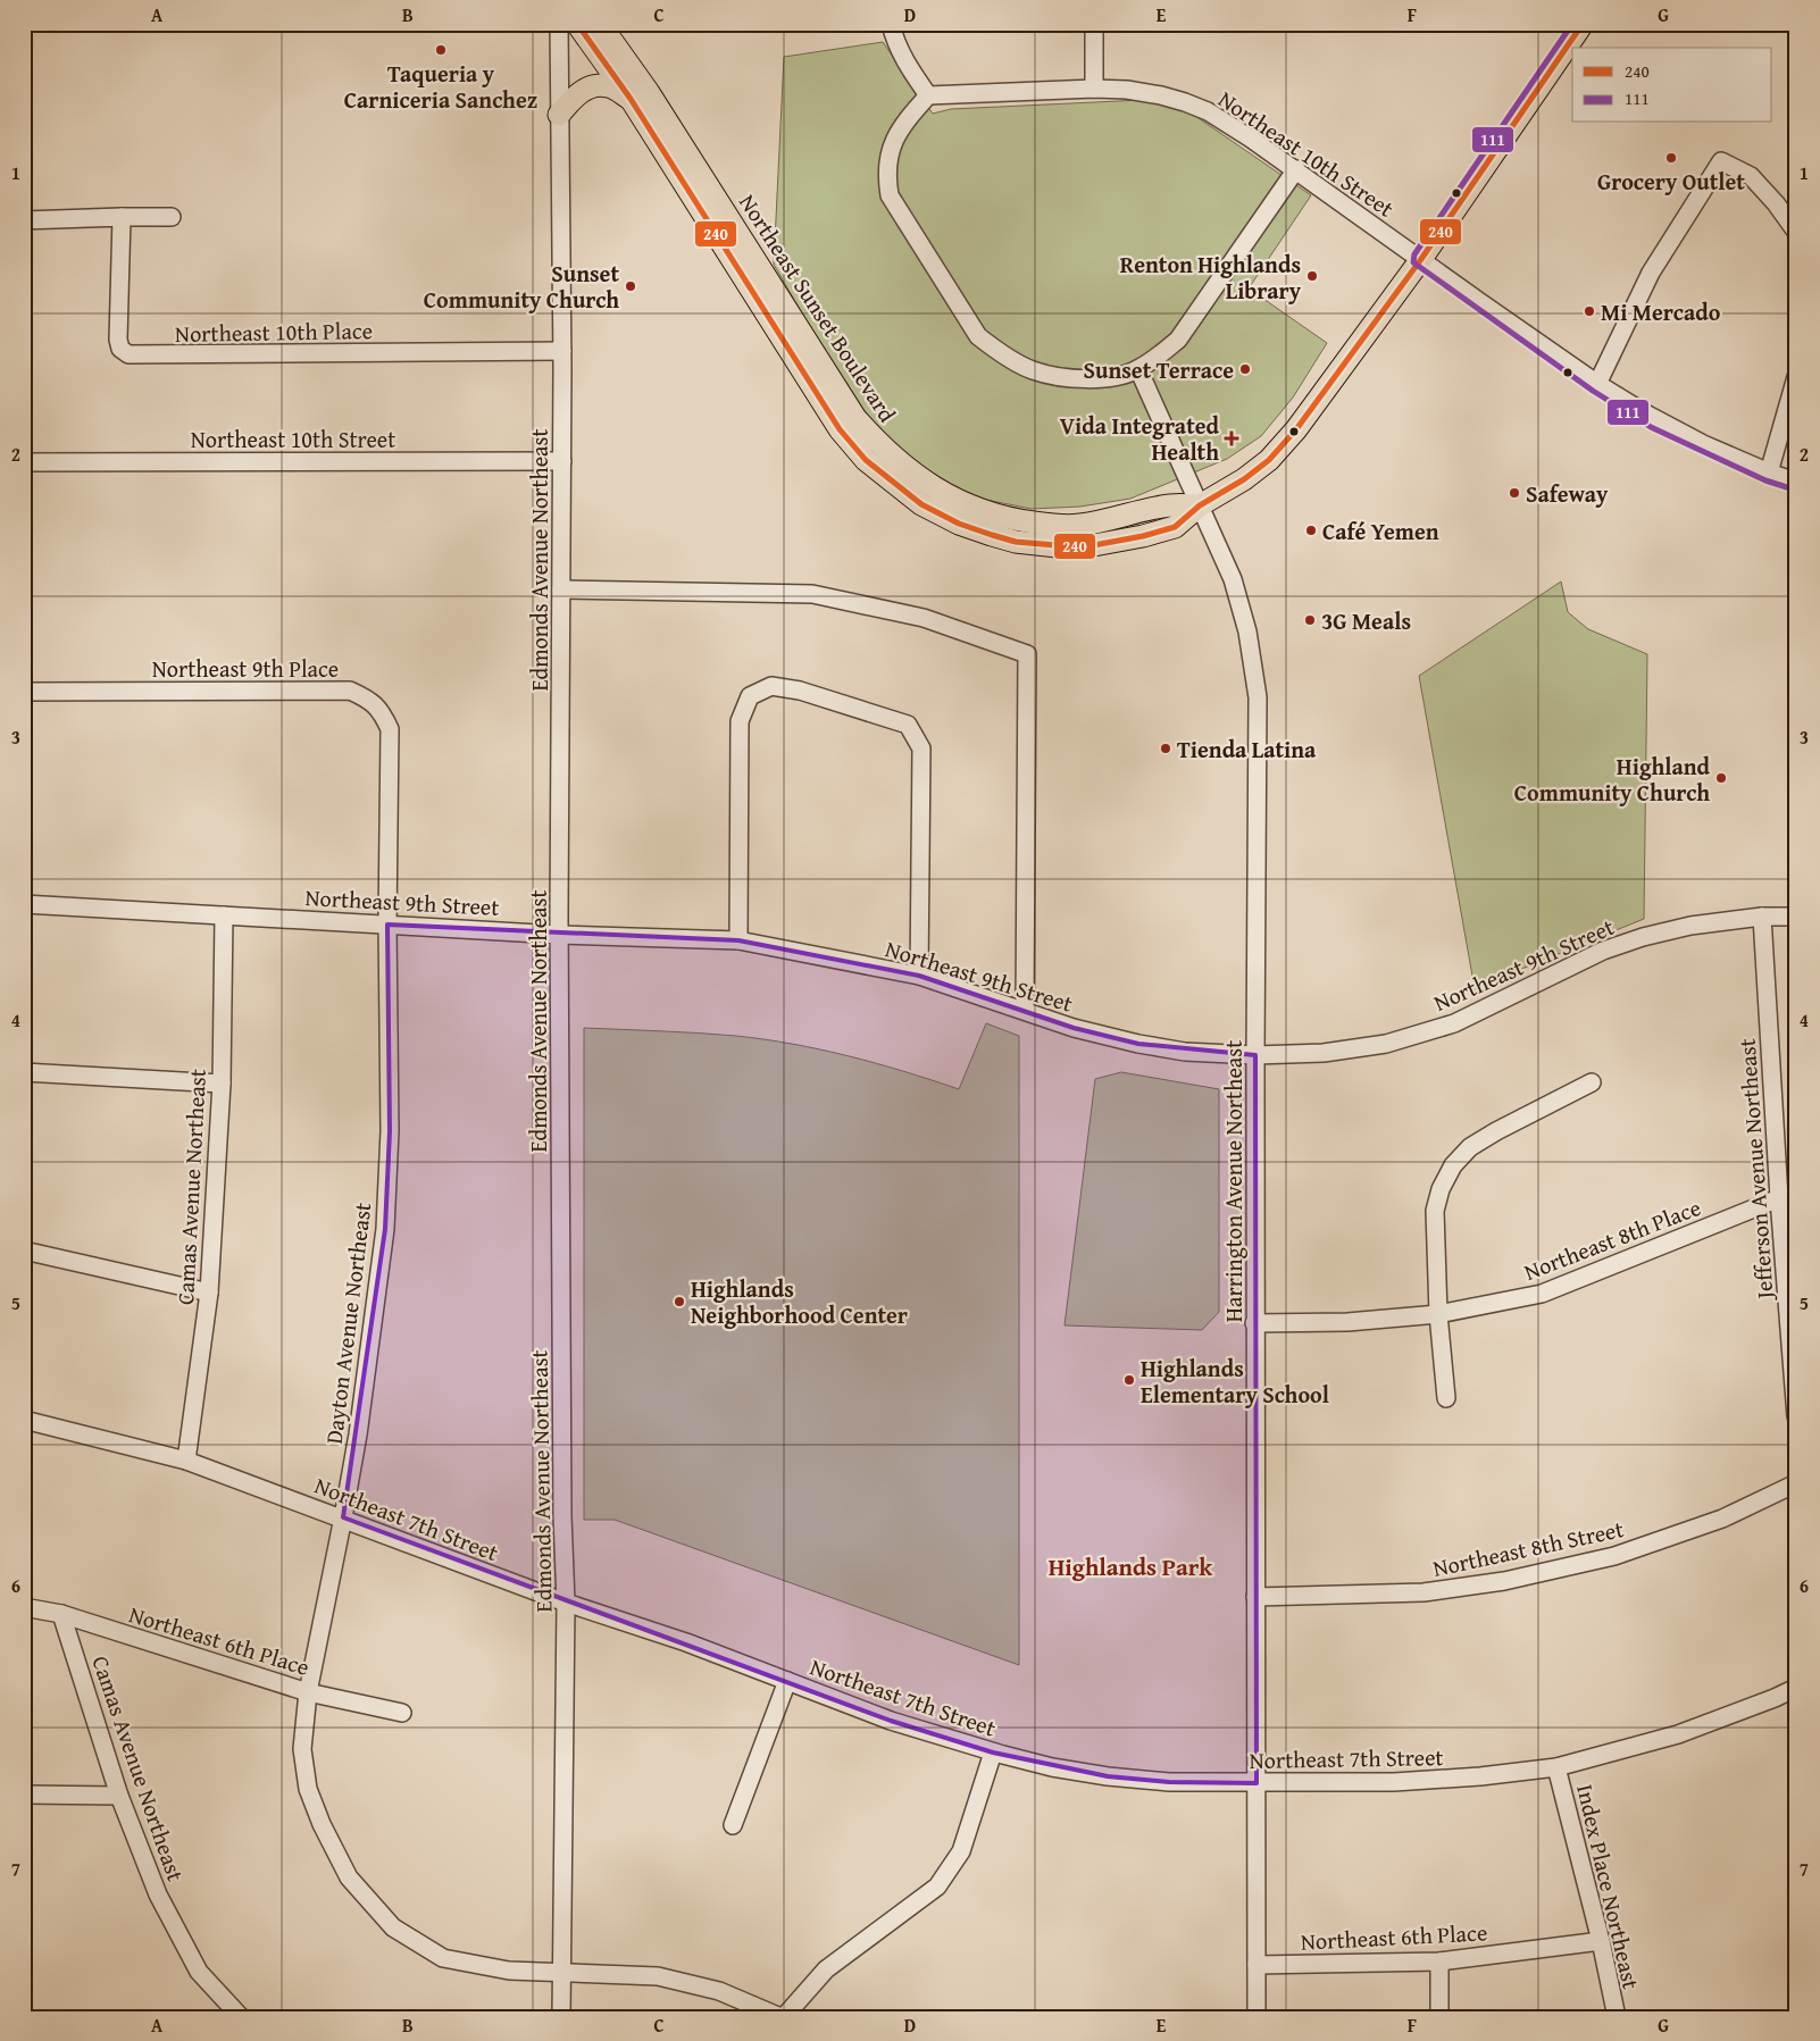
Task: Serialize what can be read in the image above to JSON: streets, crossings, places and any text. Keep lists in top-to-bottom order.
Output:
{
  "streets": {
    "main road": ["Northeast Sunset Boulevard"],
    "street": [
      "Northeast 10th Street",
      "Northeast 10th Place",
      "Edmonds Avenue Northeast",
      "Northeast 9th Place",
      "Northeast 9th Street",
      "Jefferson Avenue Northeast",
      "Harrington Avenue Northeast",
      "Camas Avenue Northeast",
      "Northeast 8th Place",
      "Dayton Avenue Northeast",
      "Northeast 7th Street",
      "Northeast 8th Street",
      "Northeast 6th Place",
      "Index Place Northeast"
    ]
  },
  "crossings": [
    ["Northeast 10th Street", "Northeast Sunset Boulevard"],
    ["Northeast 10th Street", "Edmonds Avenue Northeast"],
    ["Northeast Sunset Boulevard", "Harrington Avenue Northeast"],
    ["Northeast 10th Place", "Edmonds Avenue Northeast"],
    ["Edmonds Avenue Northeast", "Northeast 9th Street"],
    ["Edmonds Avenue Northeast", "Dayton Avenue Northeast"],
    ["Edmonds Avenue Northeast", "Northeast 7th Street"],
    ["Northeast 9th Place", "Northeast 9th Street"],
    ["Northeast 9th Place", "Dayton Avenue Northeast"],
    ["Northeast 9th Street", "Jefferson Avenue Northeast"],
    ["Northeast 9th Street", "Harrington Avenue Northeast"],
    ["Northeast 9th Street", "Camas Avenue Northeast"],
    ["Northeast 9th Street", "Dayton Avenue Northeast"],
    ["Jefferson Avenue Northeast", "Northeast 8th Place"],
    ["Harrington Avenue Northeast", "Northeast 8th Place"],
    ["Harrington Avenue Northeast", "Northeast 7th Street"],
    ["Harrington Avenue Northeast", "Northeast 8th Street"],
    ["Harrington Avenue Northeast", "Northeast 6th Place"],
    ["Camas Avenue Northeast", "Northeast 7th Street"],
    ["Camas Avenue Northeast", "Northeast 6th Place"],
    ["Dayton Avenue Northeast", "Northeast 7th Street"],
    ["Dayton Avenue Northeast", "Northeast 6th Place"],
    ["Northeast 7th Street", "Index Place Northeast"],
    ["Northeast 6th Place", "Index Place Northeast"]
  ],
  "districts": ["Highlands Park"],
  "places": {
    "other": [
      "Taqueria y Carniceria Sanchez",
      "Grocery Outlet",
      "Renton Highlands Library",
      "Sunset Community Church",
      "Mi Mercado",
      "Sunset Terrace",
      "Safeway",
      "Café Yemen",
      "3G Meals",
      "Tienda Latina",
      "Highland Community Church",
      "Highlands Neighborhood Center",
      "Highlands Elementary School"
    ],
    "health": ["Vida Integrated Health"]
  },
  "lines": ["transit line 240", "transit line 111"],
  "legend": ["240", "111"],
  "grid": {
    "columns": [
      "A",
      "B",
      "C",
      "D",
      "E",
      "F",
      "G"
    ],
    "rows": [
      "1",
      "2",
      "3",
      "4",
      "5",
      "6",
      "7"
    ]
  }
}
